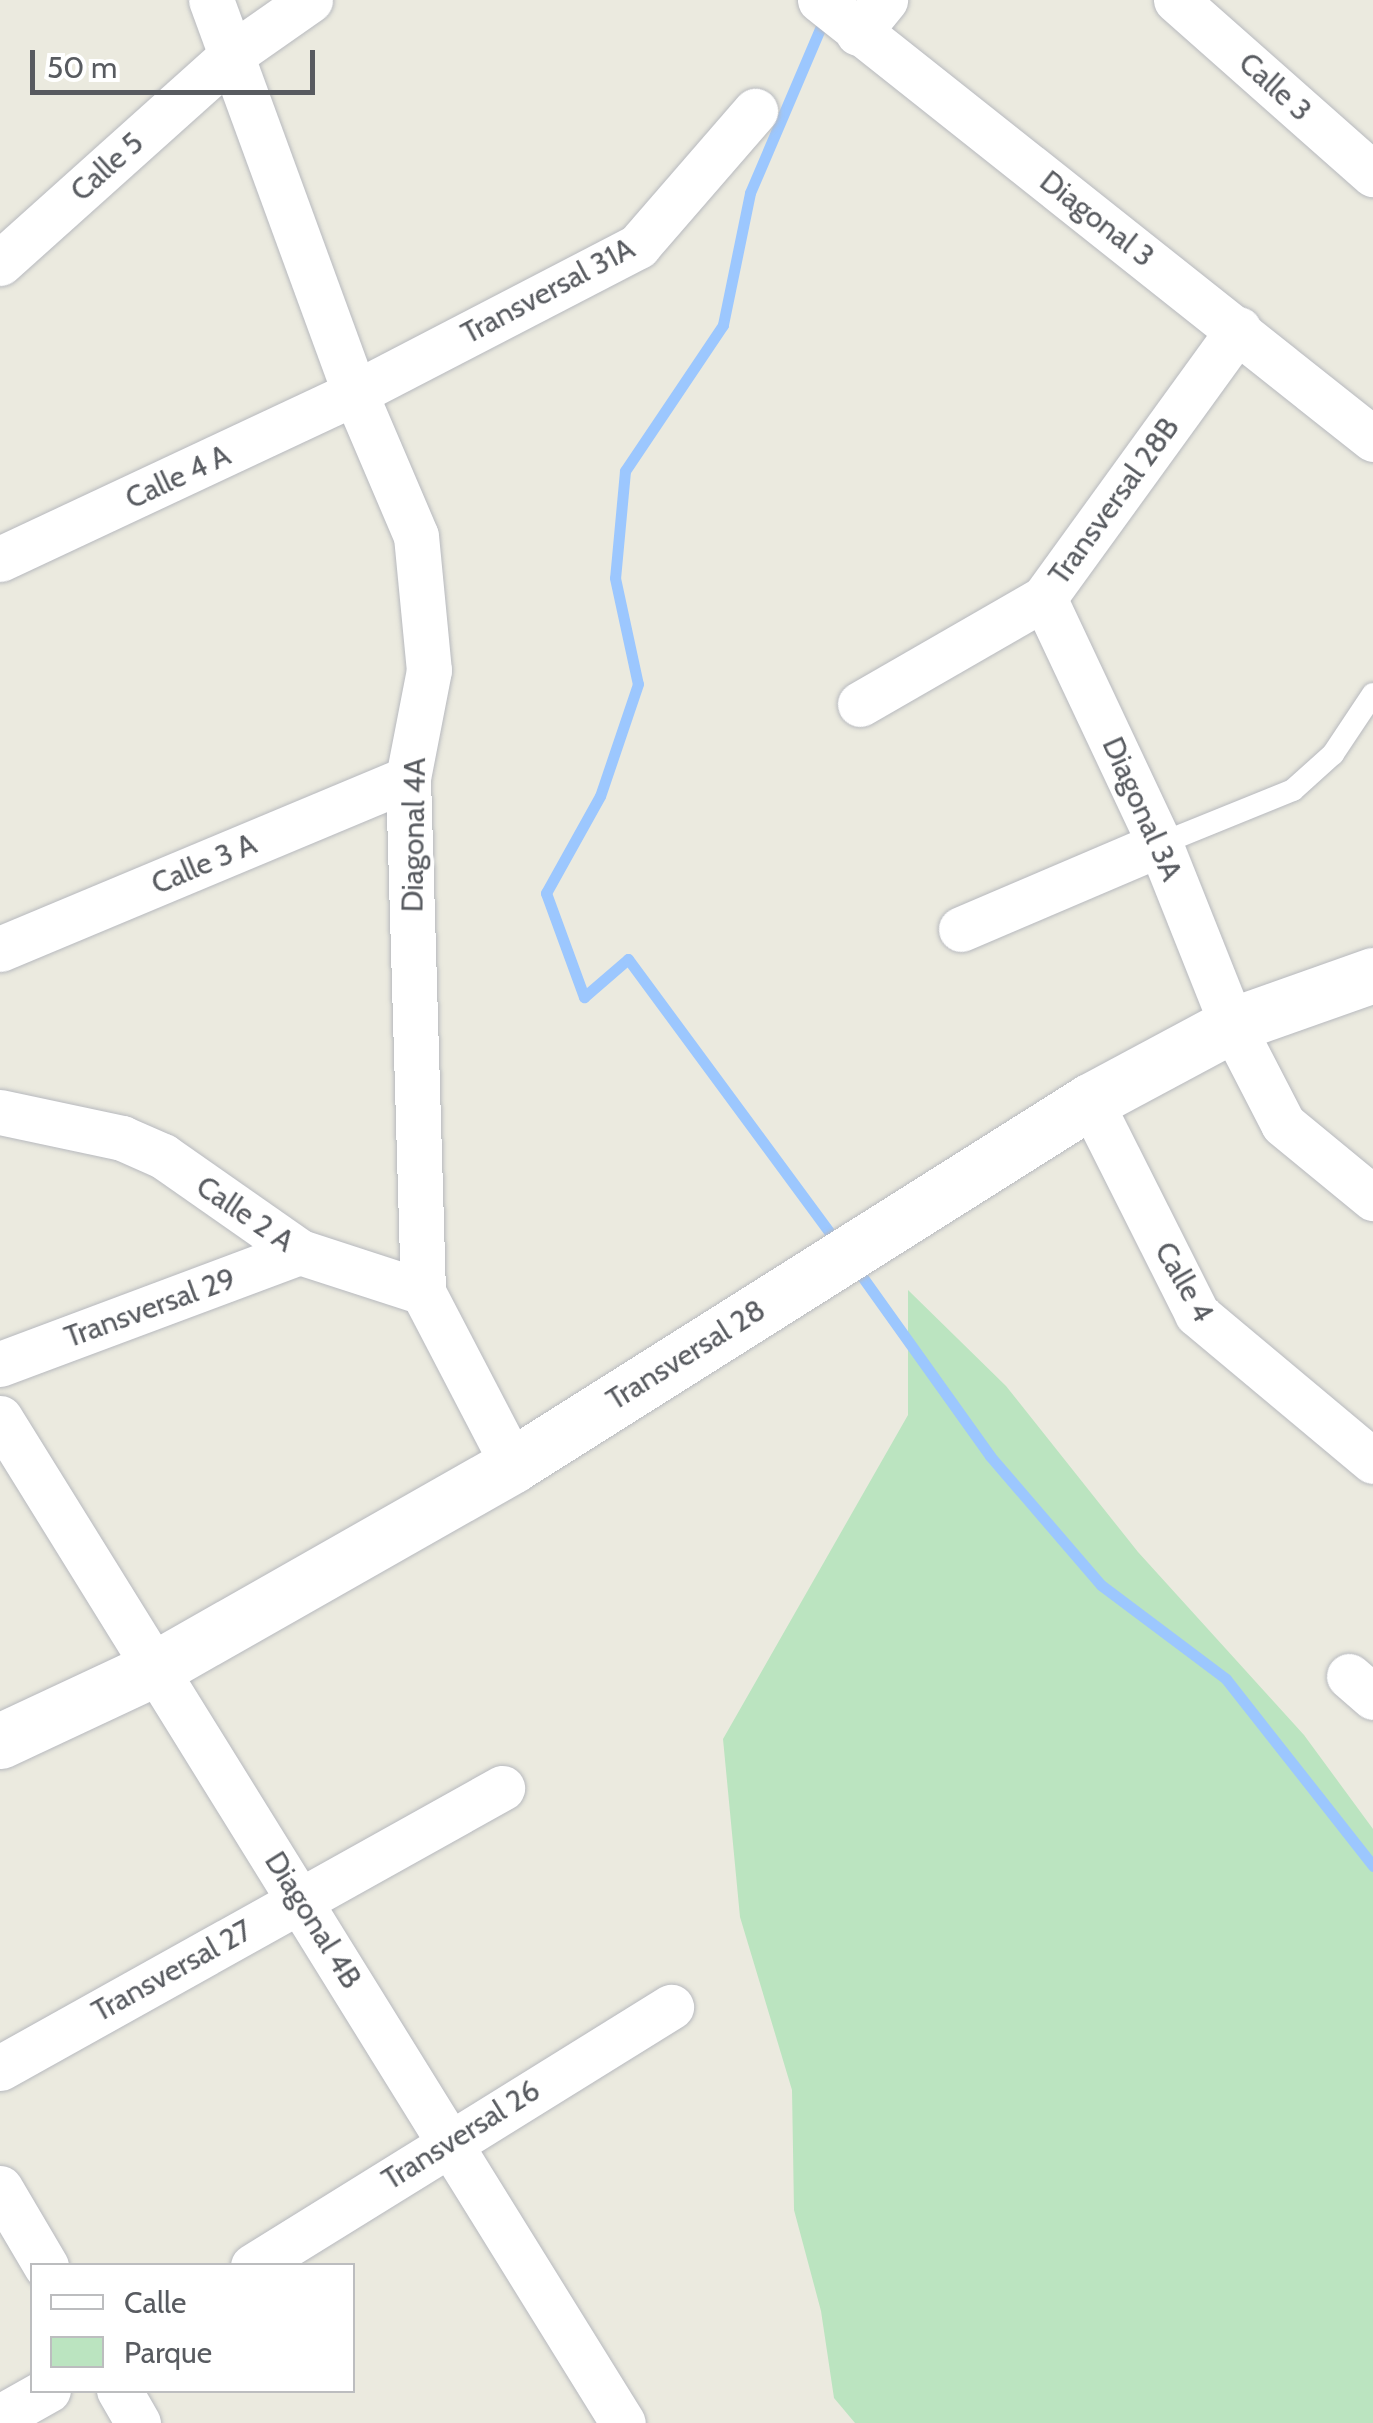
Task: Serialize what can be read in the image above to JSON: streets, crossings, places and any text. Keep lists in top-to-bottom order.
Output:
{
  "streets": {
    "main road": ["Transversal 28"],
    "street": [
      "Calle 3",
      "Calle 5",
      "Diagonal 3",
      "Transversal 31A",
      "Calle 4 A",
      "Transversal 28B",
      "Diagonal 3A",
      "Diagonal 4A",
      "Calle 3 A",
      "Calle 2 A",
      "Calle 4",
      "Transversal 29",
      "Diagonal 4B",
      "Transversal 27",
      "Transversal 26"
    ]
  },
  "crossings": [
    ["Calle 5", "Diagonal 4A"],
    ["Diagonal 3", "Transversal 28B"],
    ["Transversal 31A", "Calle 4 A"],
    ["Transversal 31A", "Diagonal 4A"],
    ["Calle 4 A", "Diagonal 4A"],
    ["Transversal 28B", "Diagonal 3A"],
    ["Diagonal 3A", "Transversal 28"],
    ["Diagonal 4A", "Calle 3 A"],
    ["Diagonal 4A", "Calle 2 A"],
    ["Calle 2 A", "Transversal 29"],
    ["Calle 4", "Transversal 28"],
    ["Transversal 28", "Diagonal 4B"],
    ["Diagonal 4B", "Transversal 27"],
    ["Diagonal 4B", "Transversal 26"]
  ],
  "legend": ["Calle", "Parque"],
  "scale_bar": "50 m"
}
